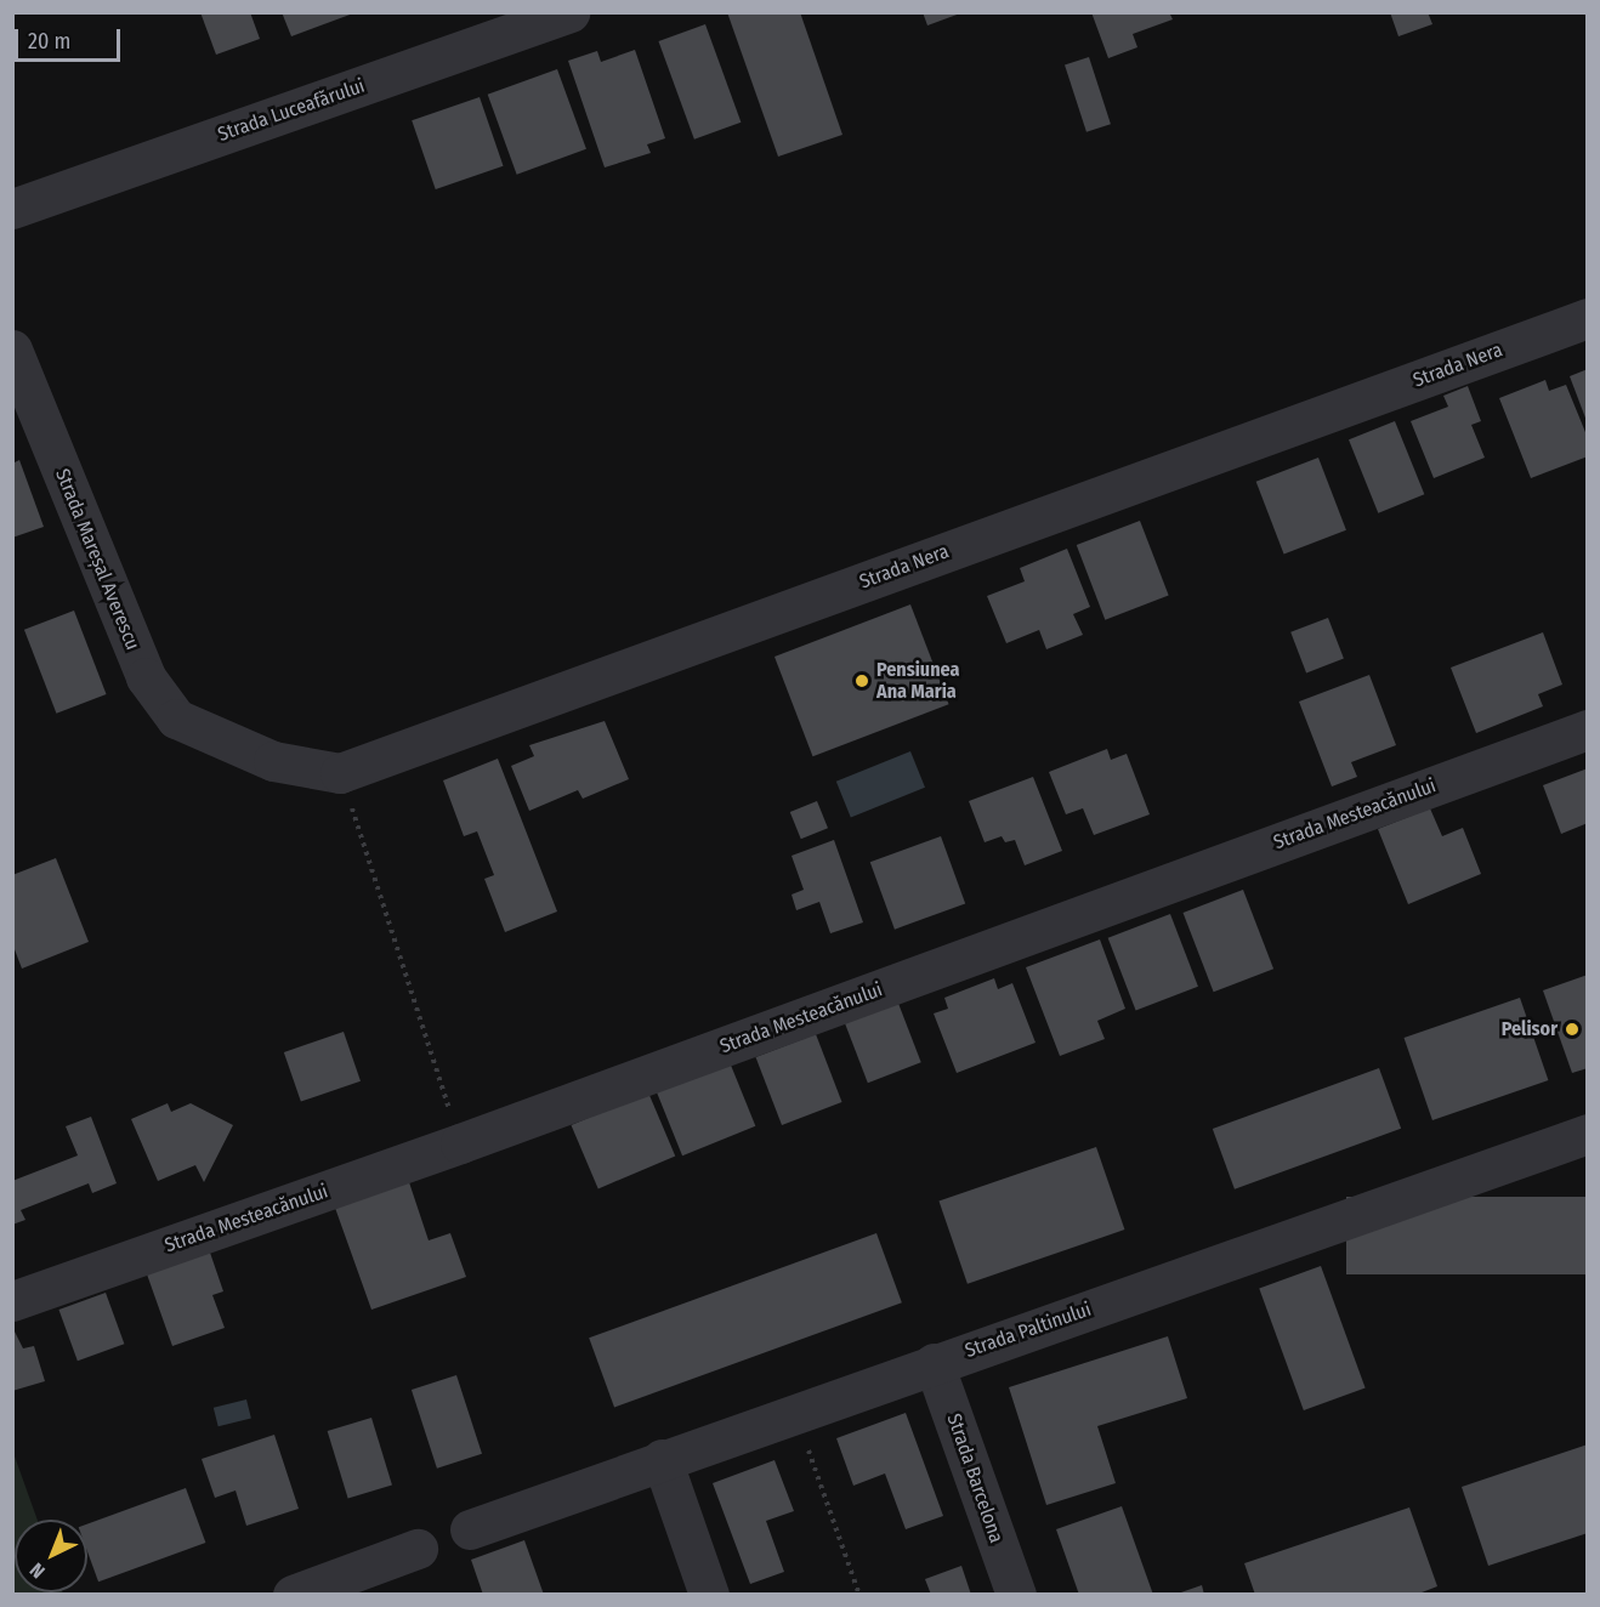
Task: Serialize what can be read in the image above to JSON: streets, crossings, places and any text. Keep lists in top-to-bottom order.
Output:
{
  "streets": {
    "street": [
      "Strada Luceafărului",
      "Strada Nera",
      "Strada Mareșal Averescu",
      "Strada Mesteacănului",
      "Strada Paltinului",
      "Strada Barcelona"
    ]
  },
  "crossings": [
    ["Strada Nera", "Strada Mareșal Averescu"],
    ["Strada Paltinului", "Strada Barcelona"]
  ],
  "places": ["Pensiunea Ana Maria", "Pelisor"],
  "scale_bar": "20 m",
  "north": "bottom left"
}
